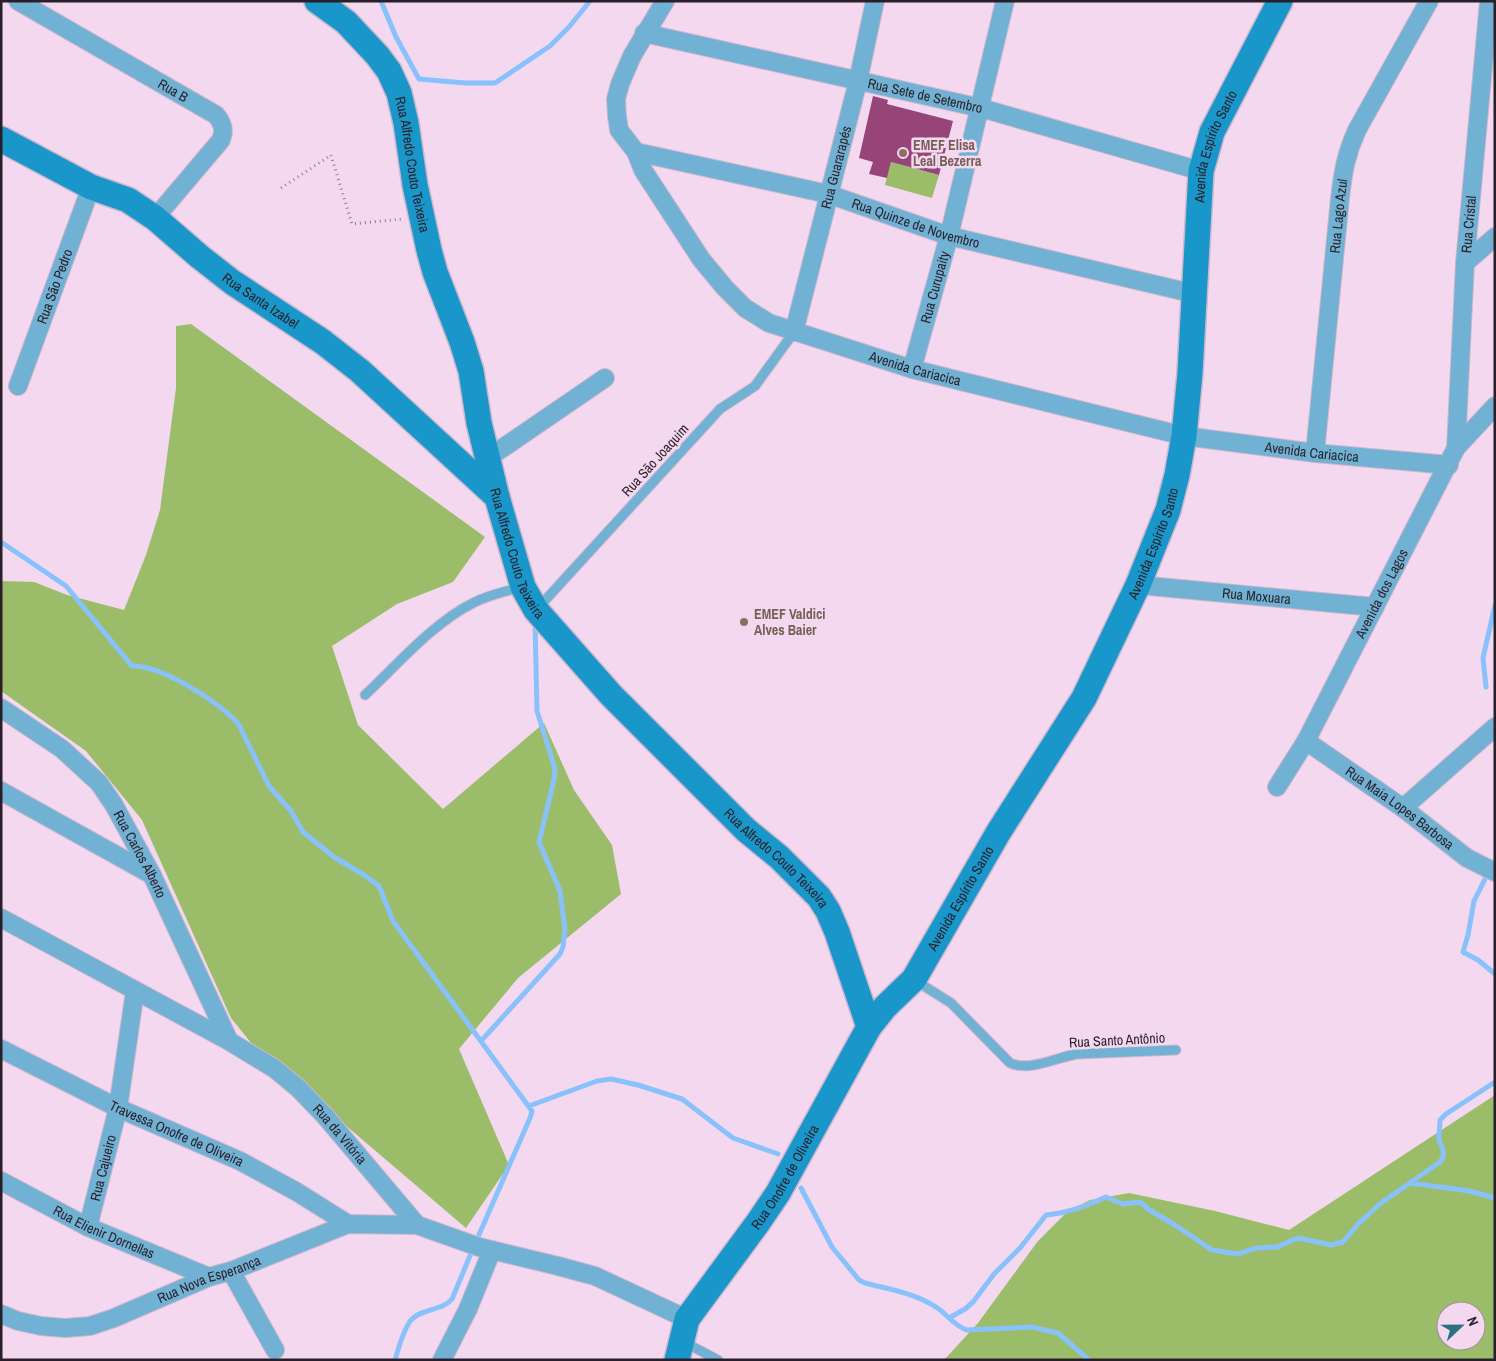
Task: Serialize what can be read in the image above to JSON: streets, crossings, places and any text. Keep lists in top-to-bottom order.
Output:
{
  "streets": {
    "street": [
      "Rua B",
      "Rua Sete de Setembro",
      "Avenida Espírito Santo",
      "Rua Alfredo Couto Teixeira",
      "Rua Guararapés",
      "Rua Lago Azul",
      "Rua Quinze de Novembro",
      "Rua Cristal",
      "Rua São Pedro",
      "Rua Curupaity",
      "Rua Santa Izabel",
      "Avenida Cariacica",
      "Avenida dos Lagos",
      "Rua Moxuara",
      "Rua Maia Lopes Barbosa",
      "Rua Carlos Alberto",
      "Travessa Onofre de Oliveira",
      "Rua da Vitória",
      "Rua Cajueiro",
      "Rua Onofre de Oliveira",
      "Rua Elienir Dornellas",
      "Rua Nova Esperança"
    ],
    "lane": ["Rua São Joaquim", "Rua Santo Antônio"]
  },
  "crossings": [
    ["Rua B", "Rua Santa Izabel"],
    ["Rua Sete de Setembro", "Avenida Espírito Santo"],
    ["Rua Sete de Setembro", "Rua Guararapés"],
    ["Rua Sete de Setembro", "Rua Curupaity"],
    ["Rua Sete de Setembro", "Avenida Cariacica"],
    ["Avenida Espírito Santo", "Rua Alfredo Couto Teixeira"],
    ["Avenida Espírito Santo", "Rua Quinze de Novembro"],
    ["Avenida Espírito Santo", "Avenida Cariacica"],
    ["Avenida Espírito Santo", "Rua Moxuara"],
    ["Avenida Espírito Santo", "Rua Santo Antônio"],
    ["Avenida Espírito Santo", "Rua Onofre de Oliveira"],
    ["Rua Alfredo Couto Teixeira", "Rua Santa Izabel"],
    ["Rua Alfredo Couto Teixeira", "Rua São Joaquim"],
    ["Rua Alfredo Couto Teixeira", "Rua Onofre de Oliveira"],
    ["Rua Guararapés", "Rua Quinze de Novembro"],
    ["Rua Guararapés", "Avenida Cariacica"],
    ["Rua Guararapés", "Rua São Joaquim"],
    ["Rua Lago Azul", "Avenida Cariacica"],
    ["Rua Quinze de Novembro", "Rua Curupaity"],
    ["Rua Quinze de Novembro", "Avenida Cariacica"],
    ["Rua Cristal", "Avenida dos Lagos"],
    ["Rua São Pedro", "Rua Santa Izabel"],
    ["Rua Curupaity", "Avenida Cariacica"],
    ["Avenida Cariacica", "Rua São Joaquim"],
    ["Avenida Cariacica", "Avenida dos Lagos"],
    ["Avenida dos Lagos", "Rua Moxuara"],
    ["Avenida dos Lagos", "Rua Maia Lopes Barbosa"],
    ["Rua Carlos Alberto", "Rua da Vitória"],
    ["Travessa Onofre de Oliveira", "Rua Cajueiro"],
    ["Travessa Onofre de Oliveira", "Rua Nova Esperança"],
    ["Rua da Vitória", "Rua Cajueiro"],
    ["Rua da Vitória", "Rua Nova Esperança"],
    ["Rua Cajueiro", "Rua Elienir Dornellas"],
    ["Rua Elienir Dornellas", "Rua Nova Esperança"]
  ],
  "places": ["EMEF Elisa Leal Bezerra", "EMEF Valdici Alves Baier"],
  "north": "right"
}
